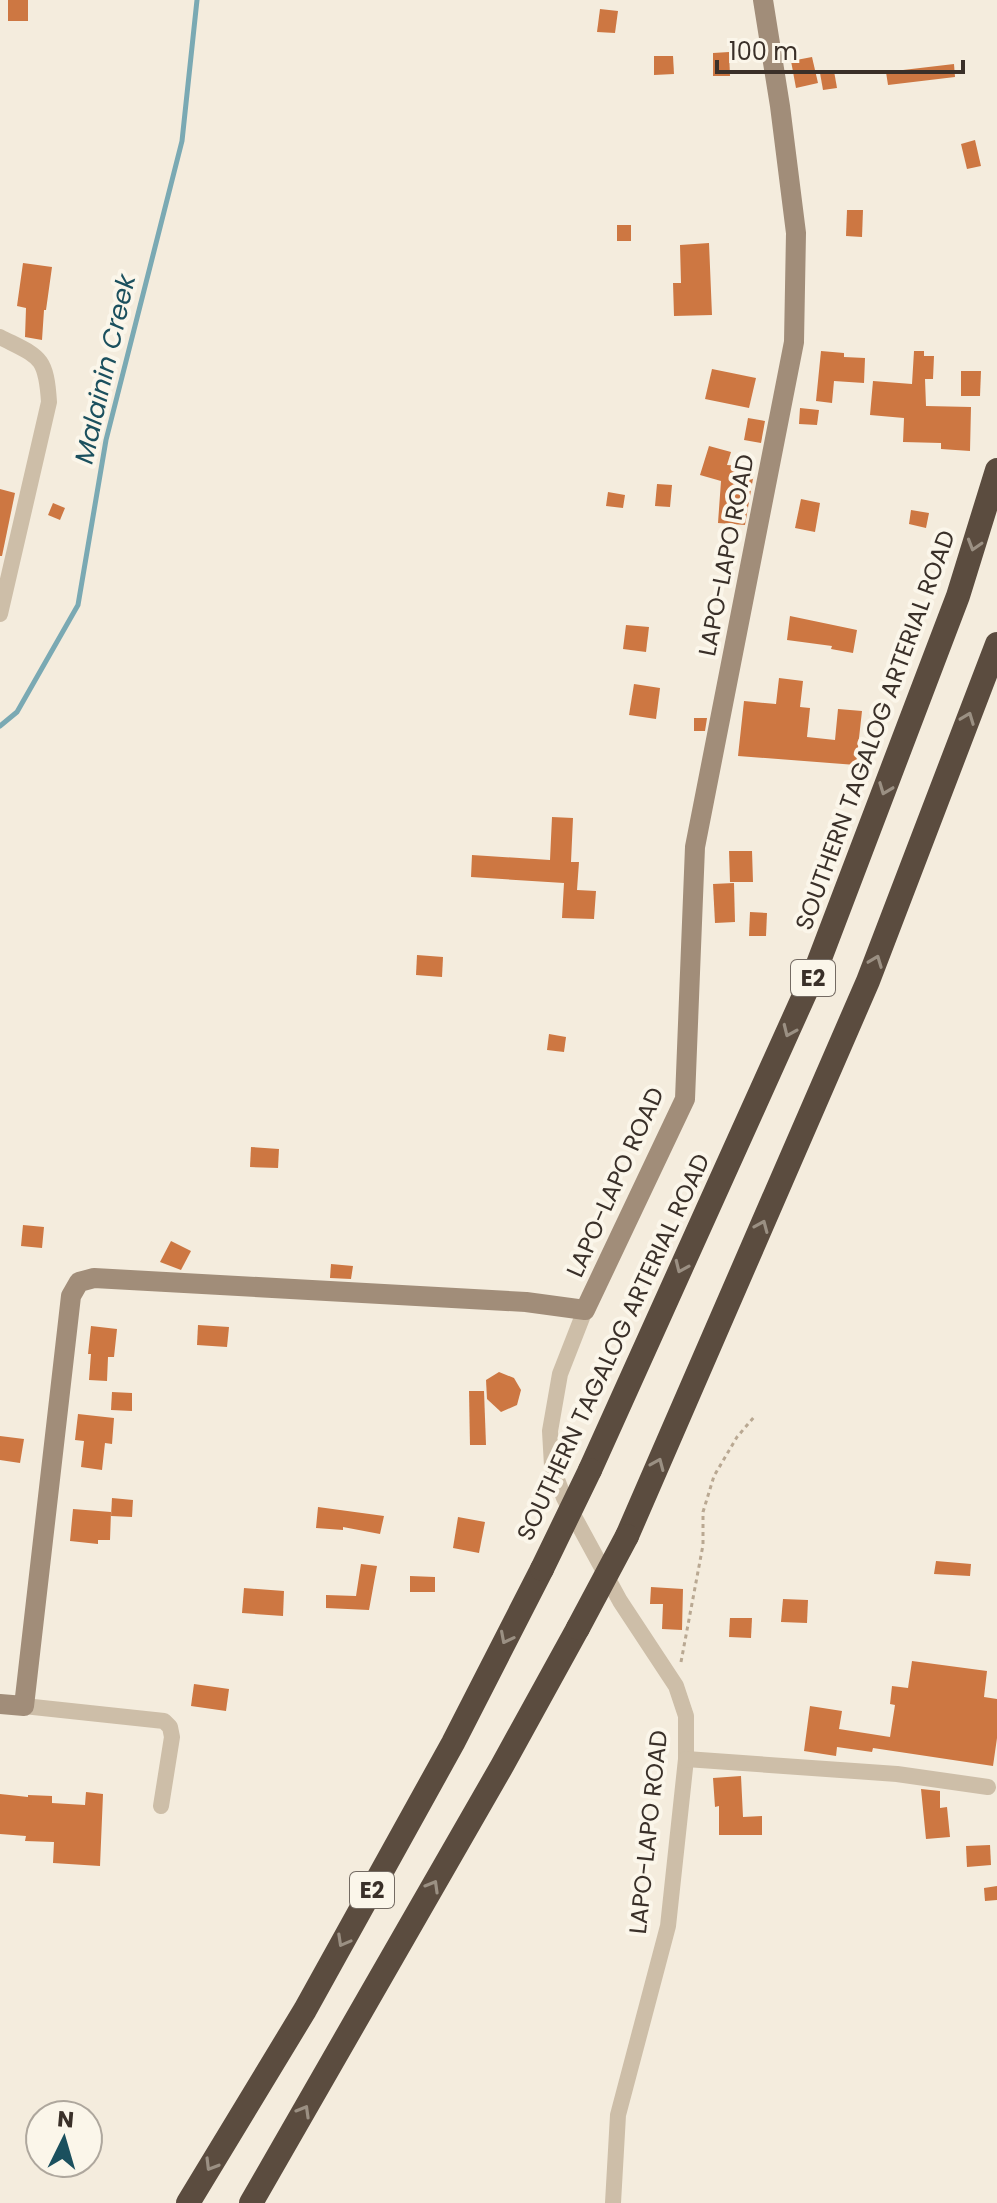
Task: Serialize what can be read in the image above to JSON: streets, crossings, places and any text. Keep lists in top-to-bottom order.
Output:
{
  "streets": {
    "highway": ["SOUTHERN TAGALOG ARTERIAL ROAD", "E2"],
    "street": ["LAPO-LAPO ROAD"]
  },
  "water": ["Malainin Creek"],
  "scale_bar": "100 m",
  "north": "top"
}
